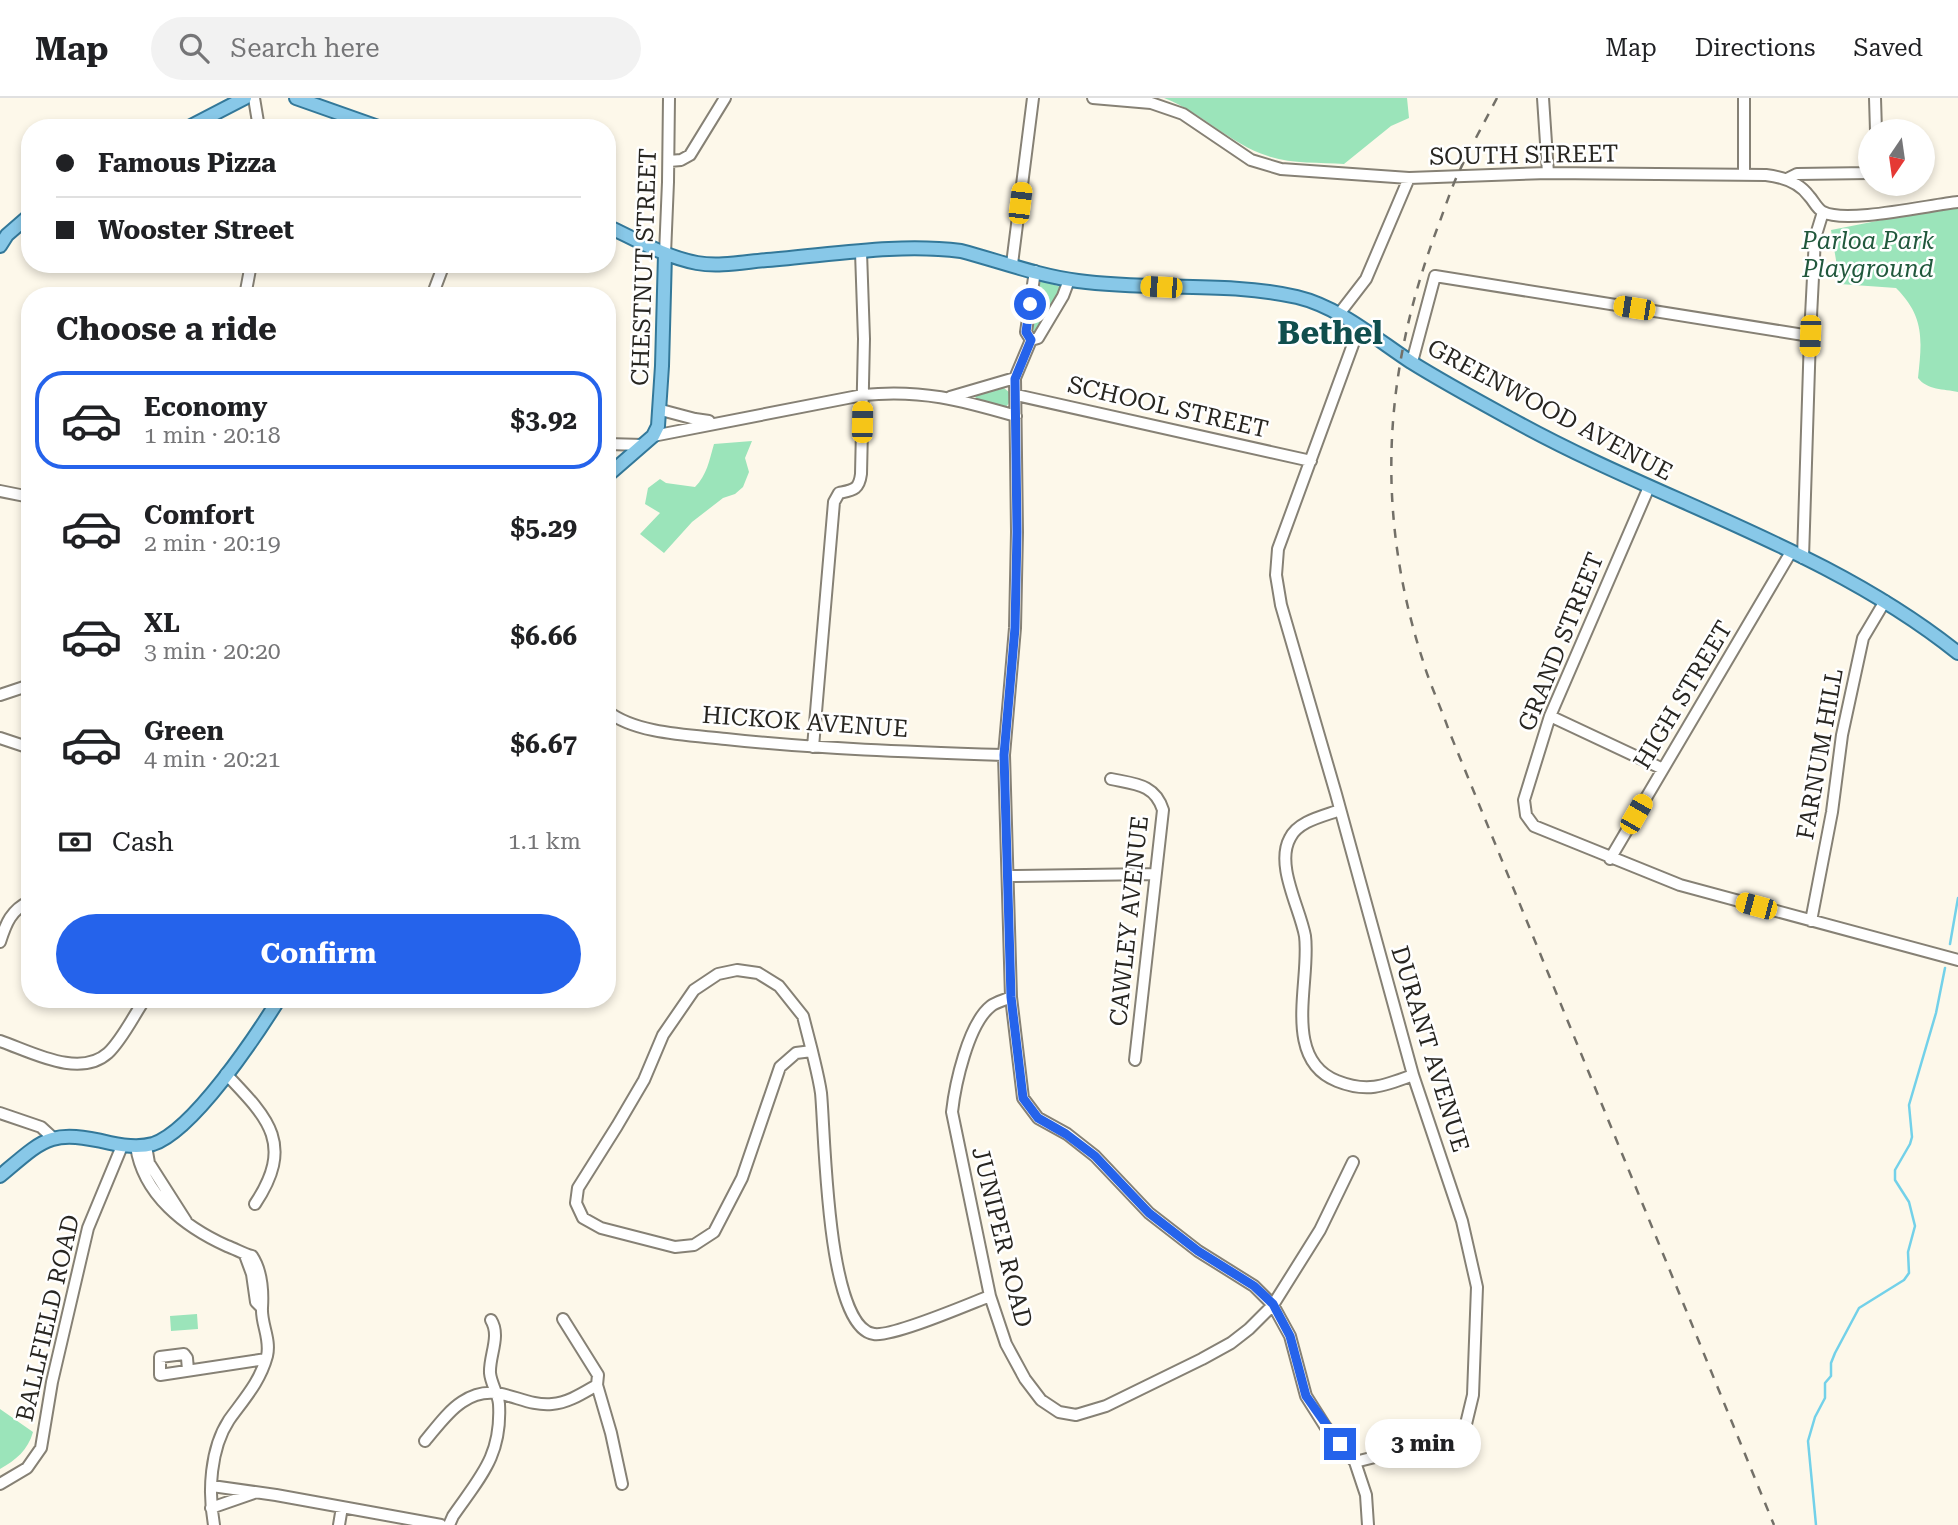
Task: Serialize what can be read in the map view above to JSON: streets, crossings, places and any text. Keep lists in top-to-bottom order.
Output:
{
  "streets": {
    "main road": ["CHESTNUT STREET", "GREENWOOD AVENUE"],
    "street": [
      "SOUTH STREET",
      "SCHOOL STREET",
      "GRAND STREET",
      "HIGH STREET",
      "HICKOK AVENUE",
      "FARNUM HILL",
      "CAWLEY AVENUE",
      "DURANT AVENUE",
      "JUNIPER ROAD",
      "BALLFIELD ROAD"
    ]
  },
  "crossings": [
    ["CHESTNUT STREET", "GREENWOOD AVENUE"],
    ["SCHOOL STREET", "DURANT AVENUE"],
    ["GREENWOOD AVENUE", "GRAND STREET"],
    ["GREENWOOD AVENUE", "HIGH STREET"],
    ["GREENWOOD AVENUE", "FARNUM HILL"],
    ["GREENWOOD AVENUE", "DURANT AVENUE"],
    ["GRAND STREET", "HIGH STREET"]
  ],
  "districts": ["Bethel"],
  "parks": ["Parloa Park Playground"],
  "north": "bottom",
  "page": {
    "header": "Map",
    "search": "Search here",
    "nav": ["Map", "Directions", "Saved"],
    "banner": ["Famous Pizza", "Wooster Street"],
    "heading": "Choose a ride",
    "list": [
      {
        "name": "Economy",
        "note": "1 min · 20:18",
        "value": "$3.92"
      },
      {
        "name": "Comfort",
        "note": "2 min · 20:19",
        "value": "$5.29"
      },
      {
        "name": "XL",
        "note": "3 min · 20:20",
        "value": "$6.66"
      },
      {
        "name": "Green",
        "note": "4 min · 20:21",
        "value": "$6.67"
      }
    ],
    "pay": ["Cash", "1.1 km"],
    "buttons": "Confirm",
    "bubble": "3 min"
  }
}
